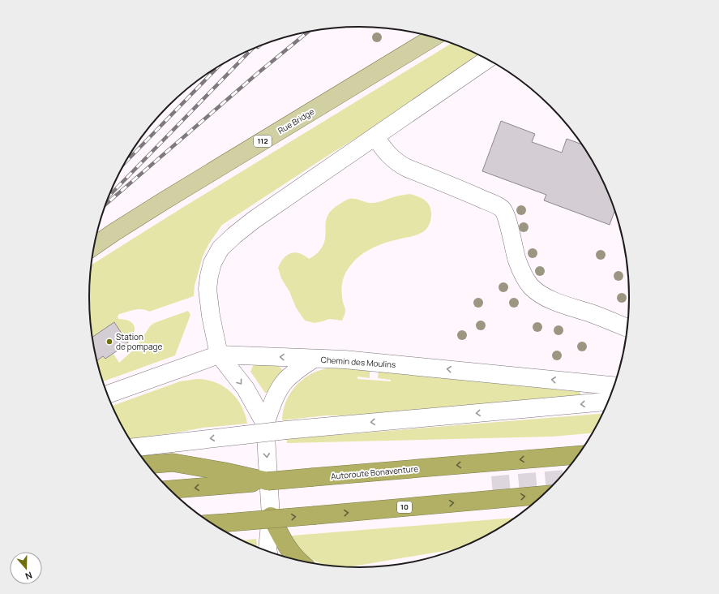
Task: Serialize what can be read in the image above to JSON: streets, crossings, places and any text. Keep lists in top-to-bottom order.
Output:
{
  "streets": {
    "highway": ["Autoroute Bonaventure", "10"],
    "main road": ["Rue Bridge", "112"],
    "street": ["Chemin des Moulins"]
  },
  "places": ["Station de pompage"],
  "north": "bottom"
}
